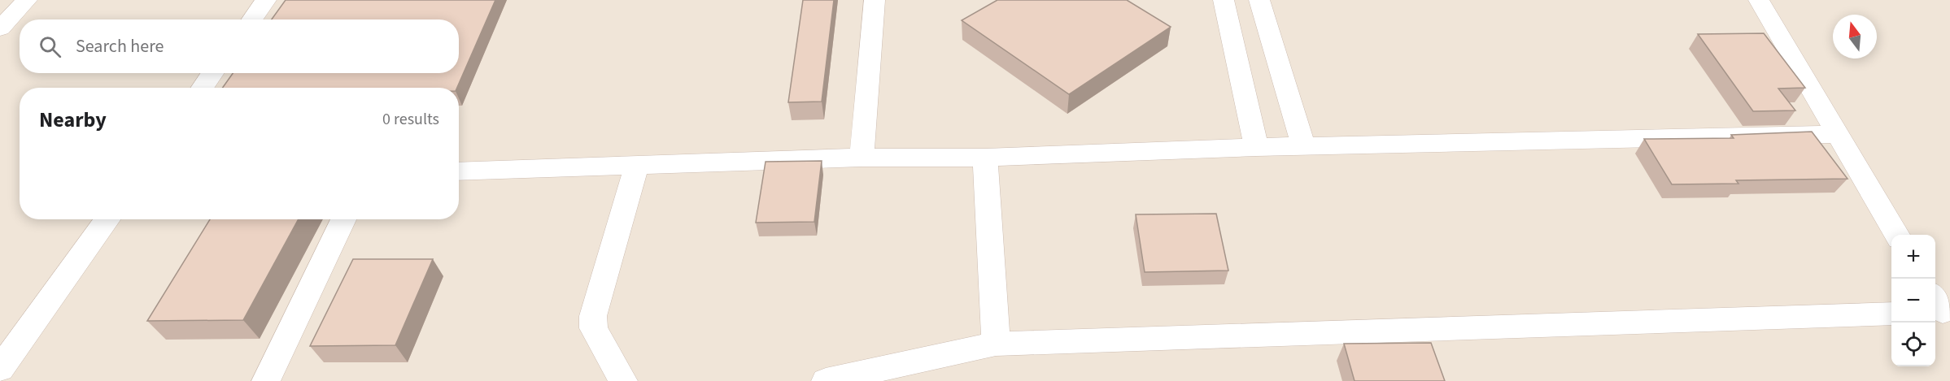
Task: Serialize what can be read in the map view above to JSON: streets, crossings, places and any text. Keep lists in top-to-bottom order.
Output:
{
  "north": "top",
  "page": {
    "search": "Search here",
    "heading": ["Nearby", "0 results"],
    "map_buttons": ["+", "−"]
  }
}
